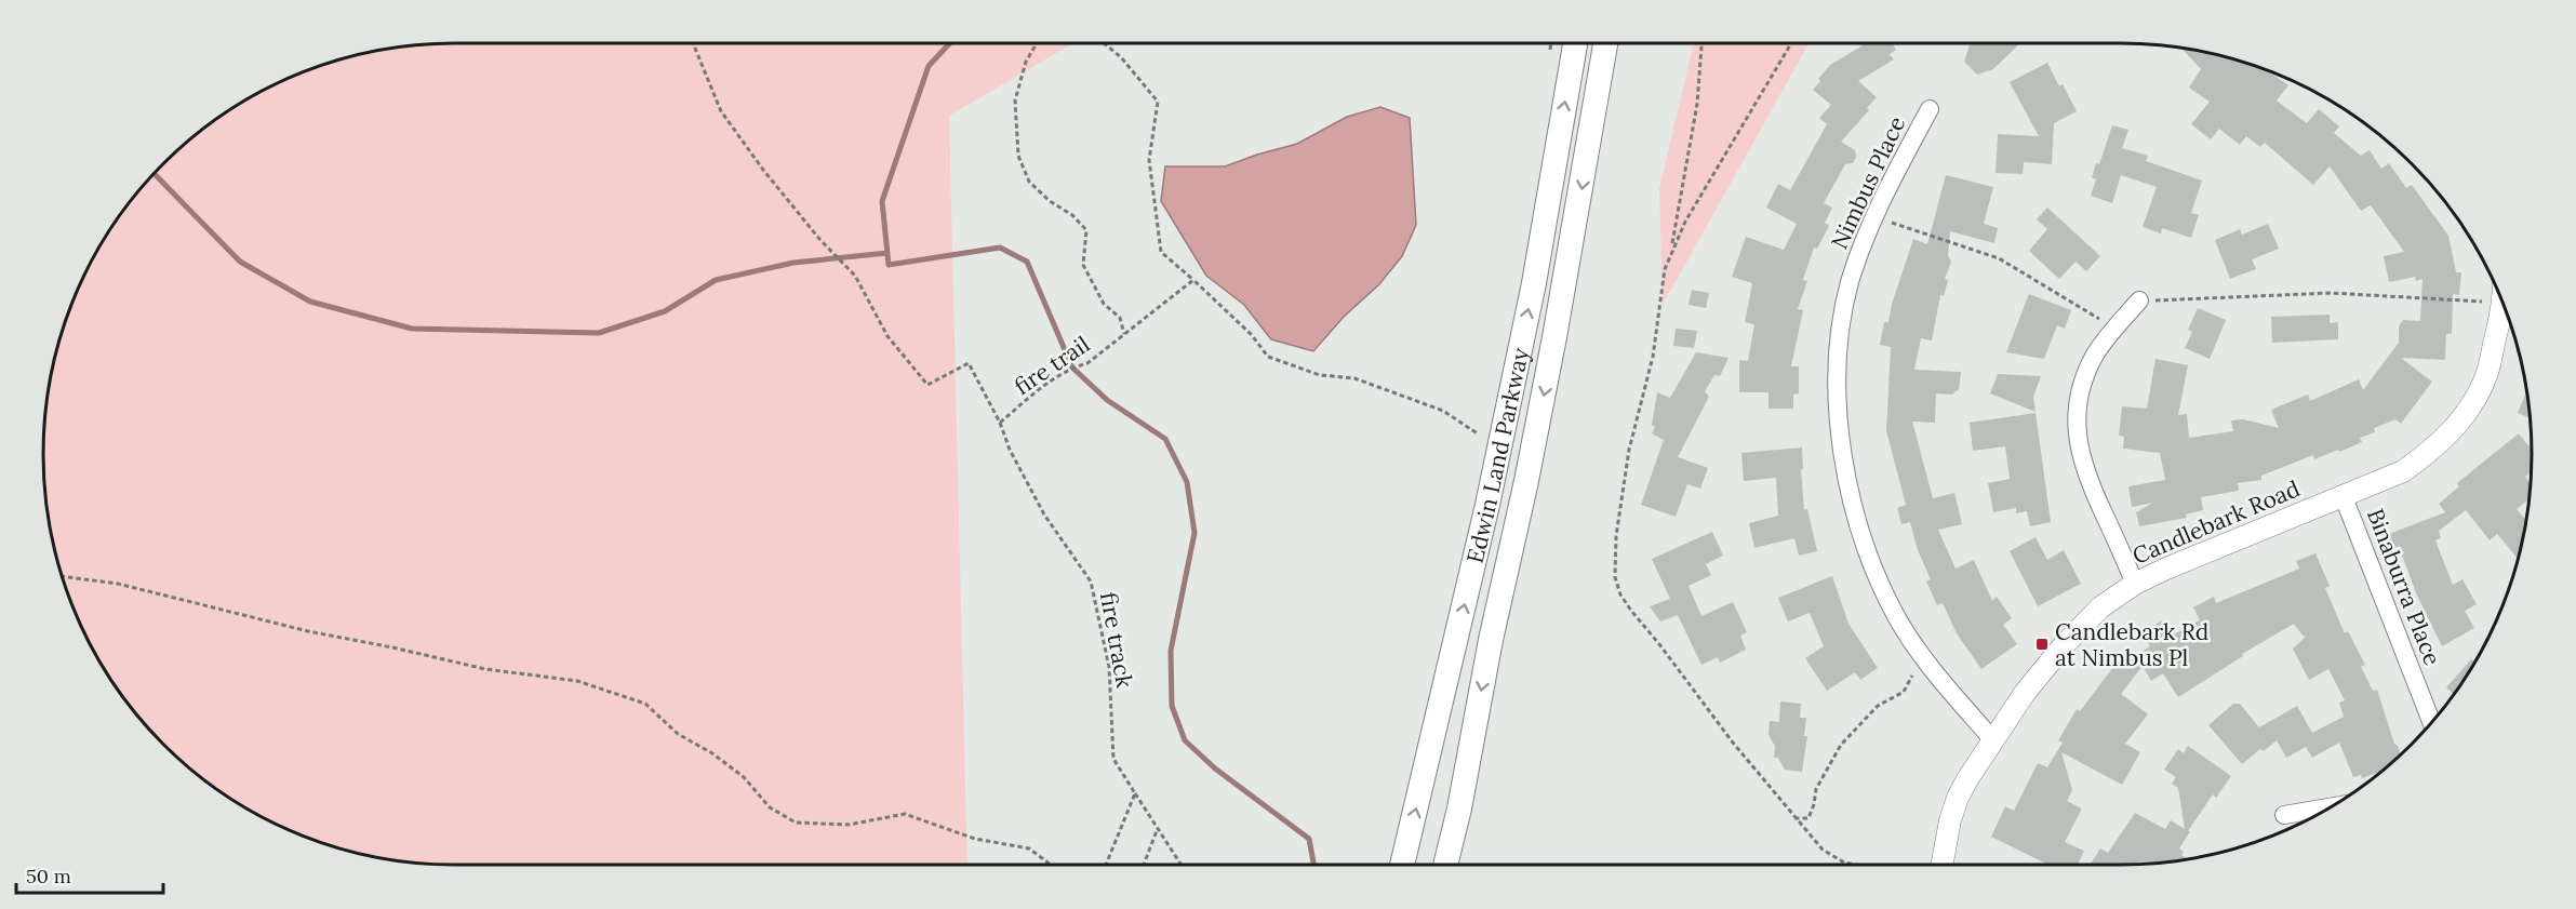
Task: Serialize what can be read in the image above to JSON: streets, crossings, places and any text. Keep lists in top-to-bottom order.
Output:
{
  "streets": {
    "main road": ["Edwin Land Parkway"],
    "street": ["Nimbus Place", "Candlebark Road", "Binaburra Place"],
    "path": ["fire trail", "fire track"]
  },
  "crossings": [
    ["Nimbus Place", "Candlebark Road"],
    ["fire trail", "fire track"],
    ["Candlebark Road", "Binaburra Place"]
  ],
  "places": {
    "transit": ["Candlebark Rd at Nimbus Pl"]
  },
  "scale_bar": "50 m"
}
